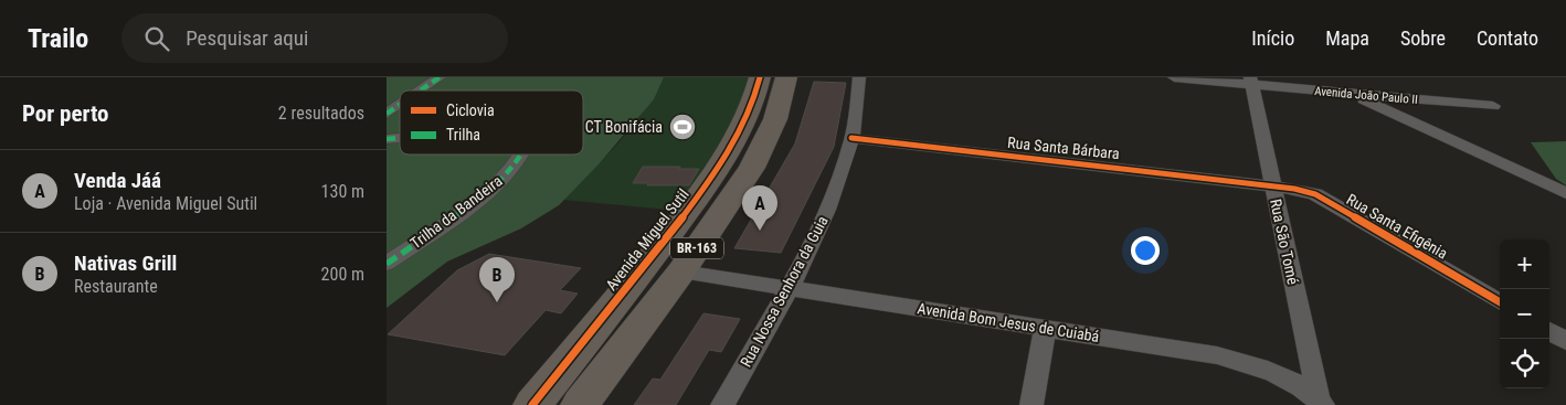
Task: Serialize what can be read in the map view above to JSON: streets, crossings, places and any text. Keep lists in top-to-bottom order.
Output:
{
  "streets": {
    "highway": ["Avenida Miguel Sutil", "BR-163"],
    "street": [
      "Avenida João Paulo II",
      "Rua Santa Bárbara",
      "Trilha da Bandeira",
      "Rua Santa Efigênia",
      "Rua São Tomé",
      "Rua Nossa Senhora da Guia",
      "Avenida Bom Jesus de Cuiabá"
    ]
  },
  "crossings": [
    ["Avenida João Paulo II", "Rua São Tomé"],
    ["Rua Santa Bárbara", "Rua Santa Efigênia"],
    ["Rua Santa Bárbara", "Rua São Tomé"],
    ["Rua Santa Bárbara", "Rua Nossa Senhora da Guia"],
    ["Rua Santa Efigênia", "Rua São Tomé"],
    ["Rua São Tomé", "Avenida Bom Jesus de Cuiabá"],
    ["BR-163", "Avenida Bom Jesus de Cuiabá"],
    ["Rua Nossa Senhora da Guia", "Avenida Bom Jesus de Cuiabá"]
  ],
  "places": {
    "sports": ["CT Bonifácia"]
  },
  "legend": ["Ciclovia", "Trilha"],
  "page": {
    "header": "Trailo",
    "search": "Pesquisar aqui",
    "nav": [
      "Início",
      "Mapa",
      "Sobre",
      "Contato"
    ],
    "heading": ["Por perto", "2 resultados"],
    "list": [
      {
        "mark": "A",
        "name": "Venda Jáá",
        "note": "Loja · Avenida Miguel Sutil",
        "value": "130 m"
      },
      {
        "mark": "B",
        "name": "Nativas Grill",
        "note": "Restaurante",
        "value": "200 m"
      }
    ],
    "pins": ["A", "B"],
    "map_buttons": ["+", "−"]
  }
}
